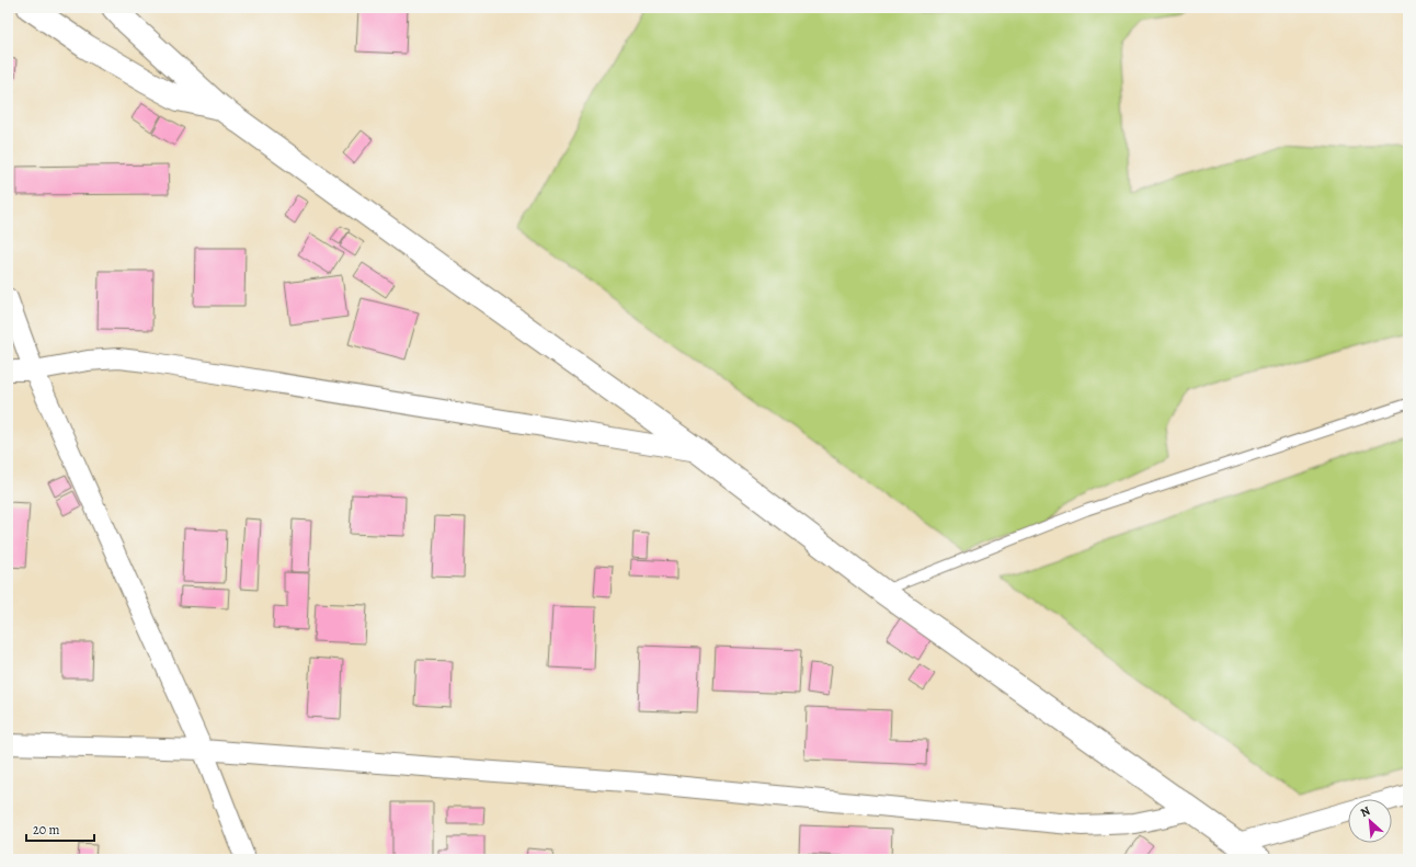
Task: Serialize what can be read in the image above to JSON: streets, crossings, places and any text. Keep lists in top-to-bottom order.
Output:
{
  "scale_bar": "20 m",
  "north": "top left"
}
